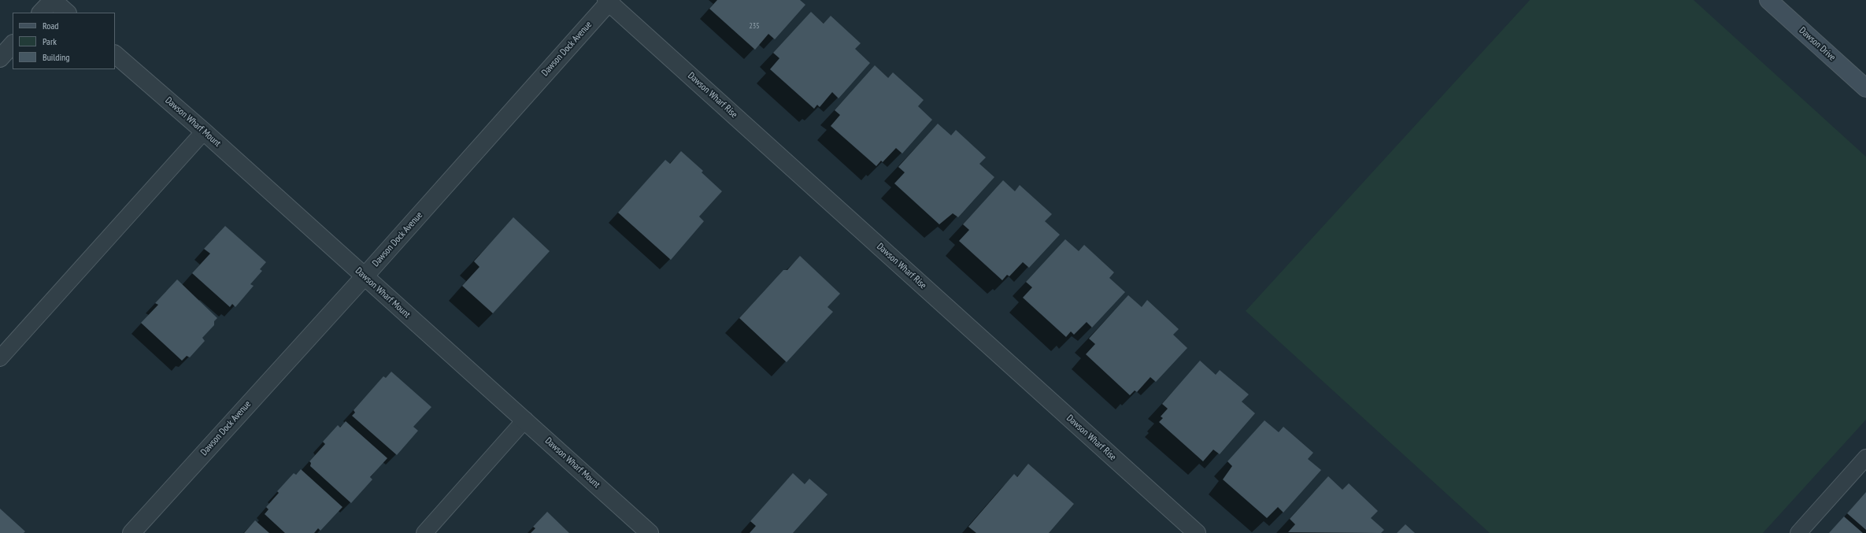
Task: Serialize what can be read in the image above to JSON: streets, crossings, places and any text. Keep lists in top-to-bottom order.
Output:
{
  "streets": {
    "street": [
      "Dawson Drive",
      "Dawson Dock Avenue",
      "Dawson Wharf Rise",
      "Dawson Wharf Mount"
    ]
  },
  "crossings": [
    ["Dawson Dock Avenue", "Dawson Wharf Rise"],
    ["Dawson Dock Avenue", "Dawson Wharf Mount"]
  ],
  "house_numbers": ["235"],
  "legend": ["Road", "Park", "Building"]
}
